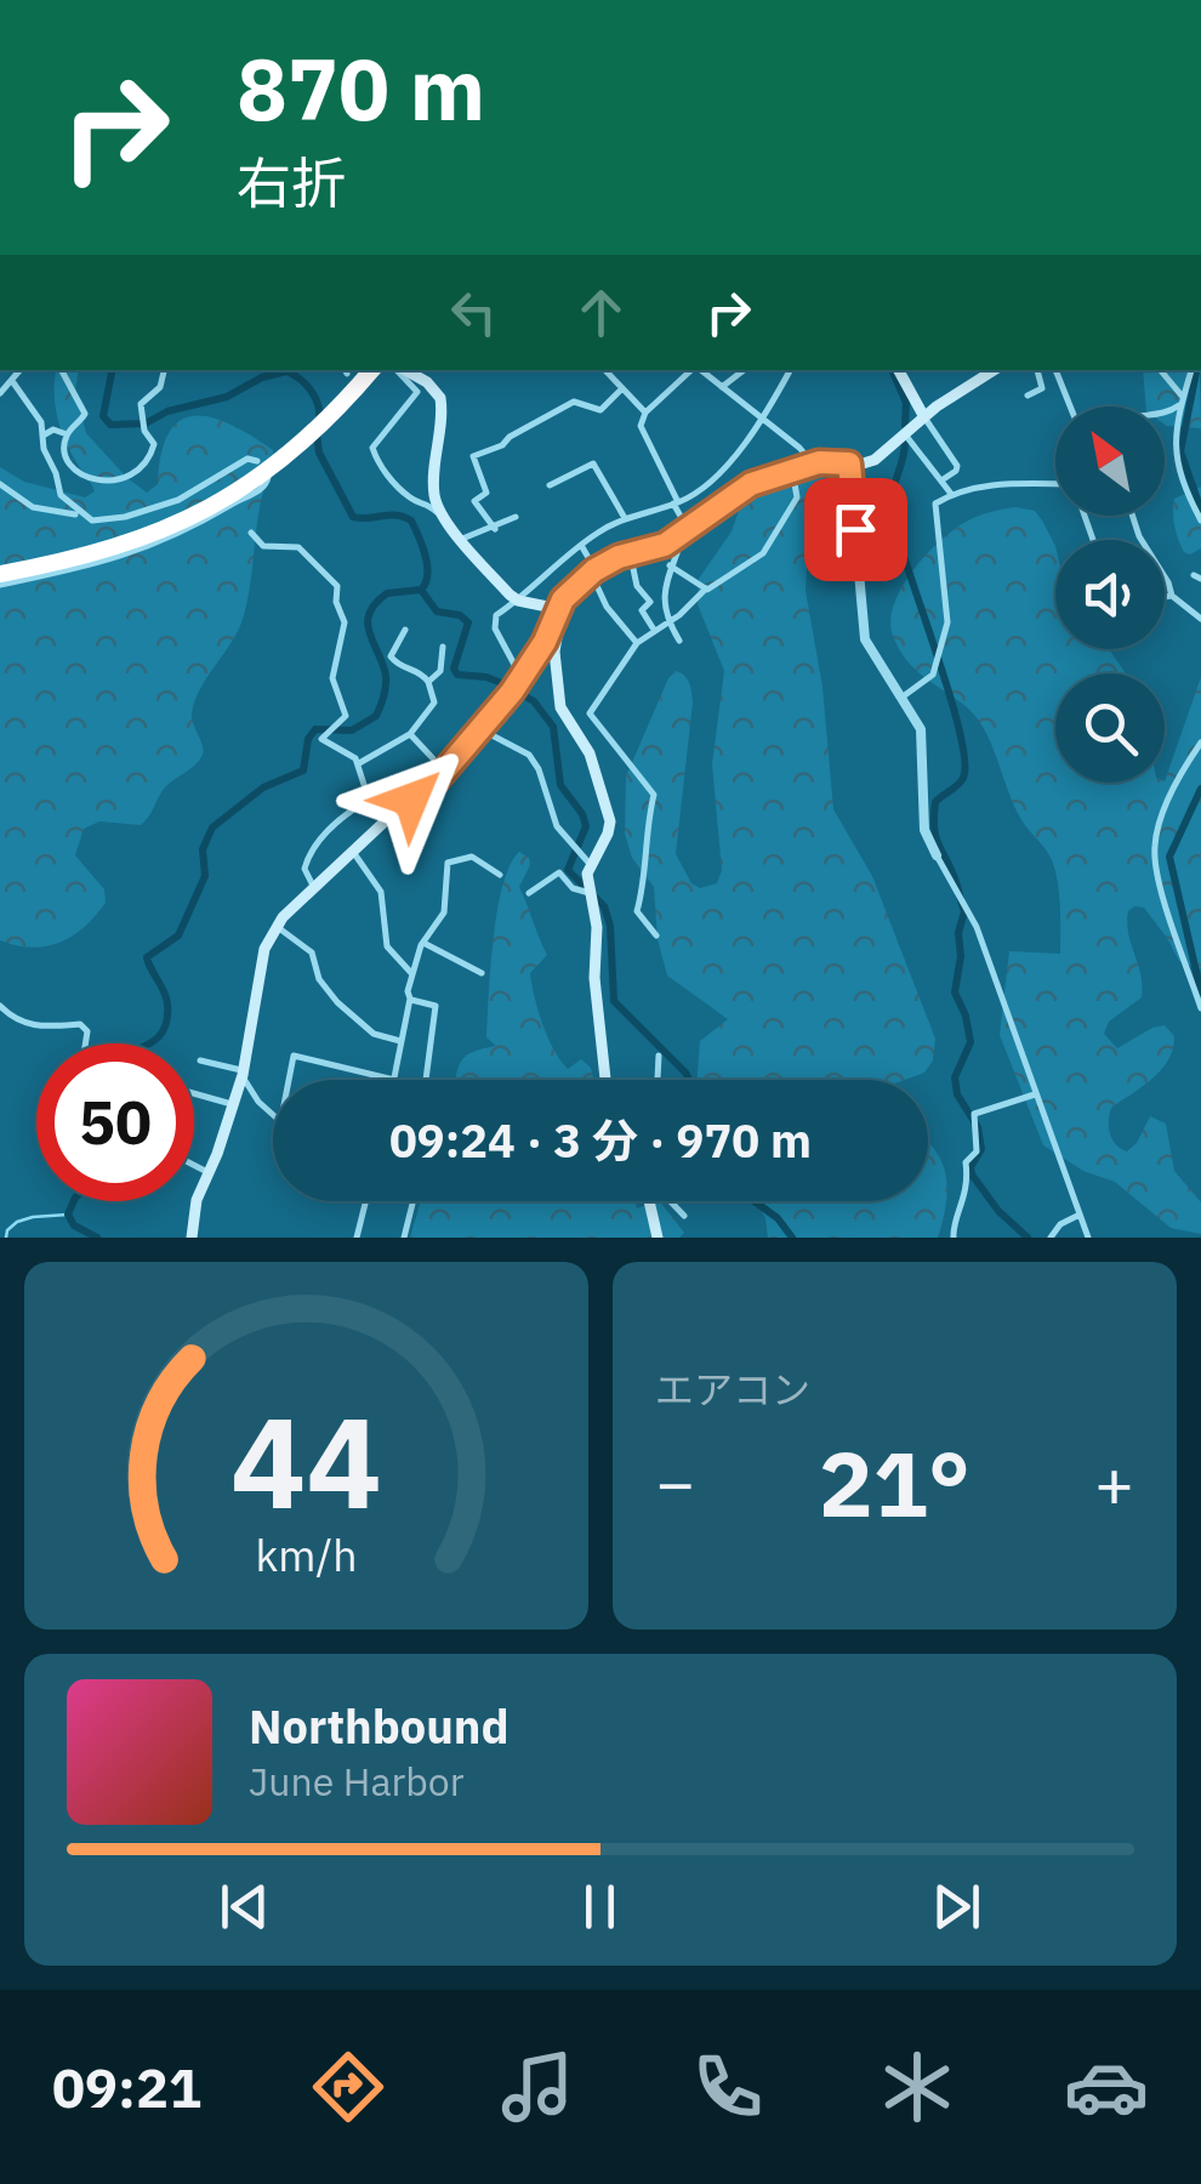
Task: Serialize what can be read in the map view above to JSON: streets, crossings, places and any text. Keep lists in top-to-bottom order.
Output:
{
  "north": "top left",
  "page": {
    "turn": ["870 m", "右折"],
    "limit": "50",
    "trip": "09:24 · 3 分 · 970 m",
    "tile": "エアコン",
    "heat": ["−", "21°", "+"],
    "song": ["Northbound", "June Harbor"],
    "tabs": "09:21",
    "gauge": ["44", "km/h"]
  }
}
